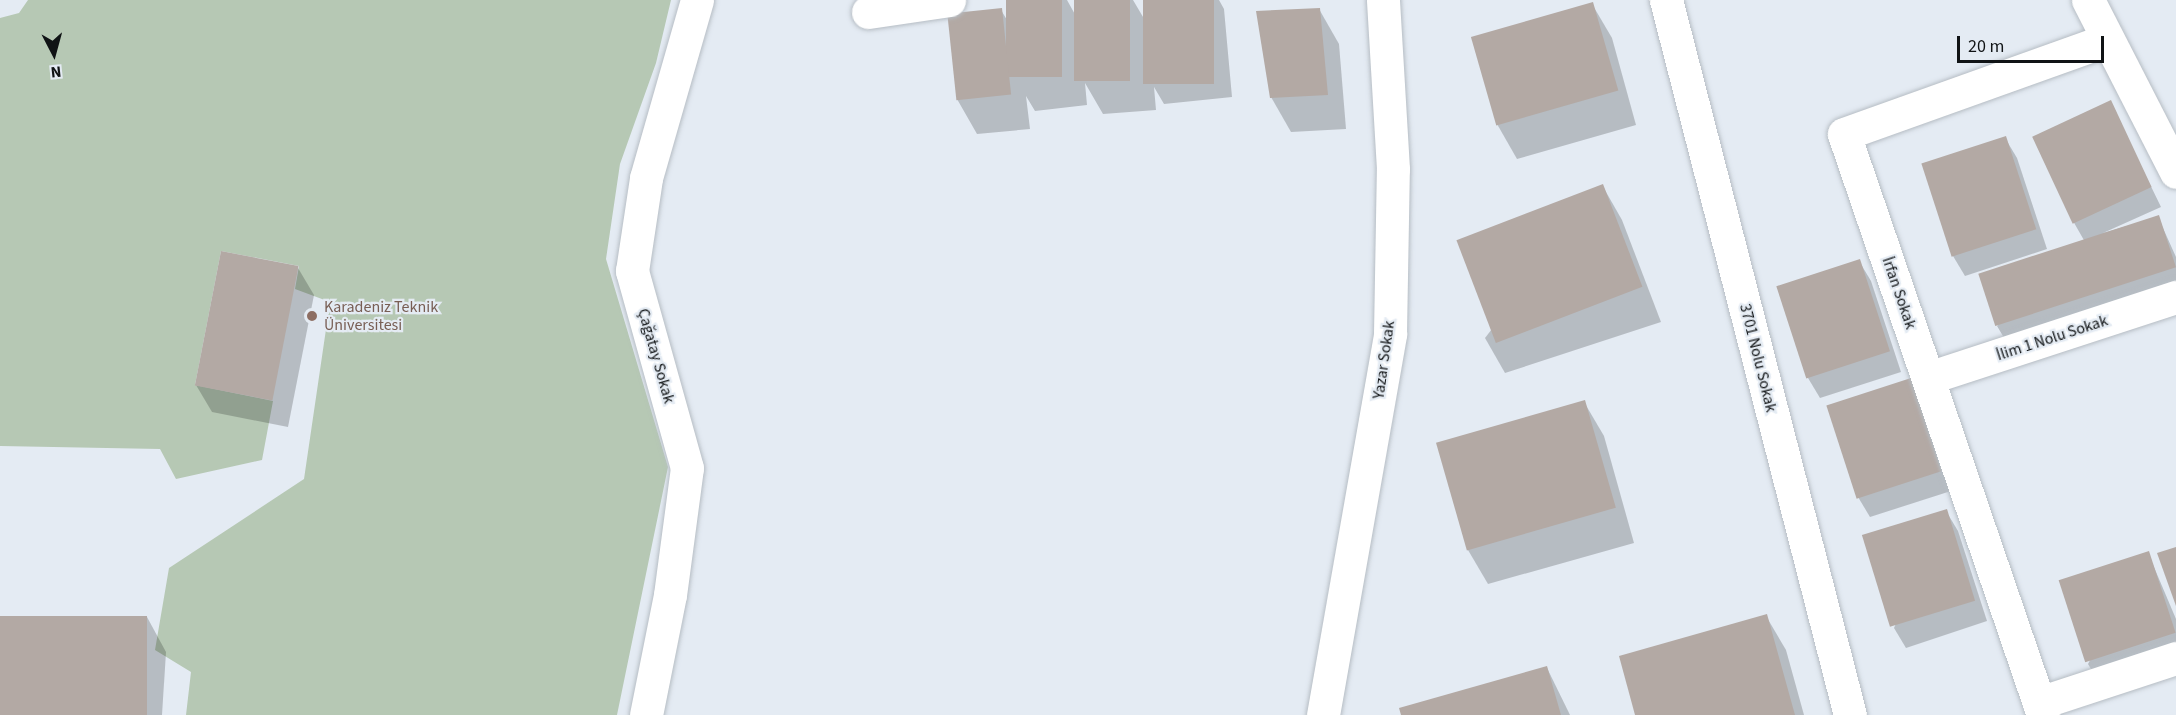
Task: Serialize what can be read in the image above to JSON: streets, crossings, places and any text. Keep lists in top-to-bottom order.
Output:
{
  "streets": {
    "street": [
      "İrfan Sokak",
      "İlim 1 Nolu Sokak",
      "Çağatay Sokak",
      "3701 Nolu Sokak",
      "Yazar Sokak"
    ]
  },
  "crossings": [
    ["İrfan Sokak", "İlim 1 Nolu Sokak"]
  ],
  "places": ["Karadeniz Teknik Üniversitesi"],
  "scale_bar": "20 m",
  "north": "bottom"
}
